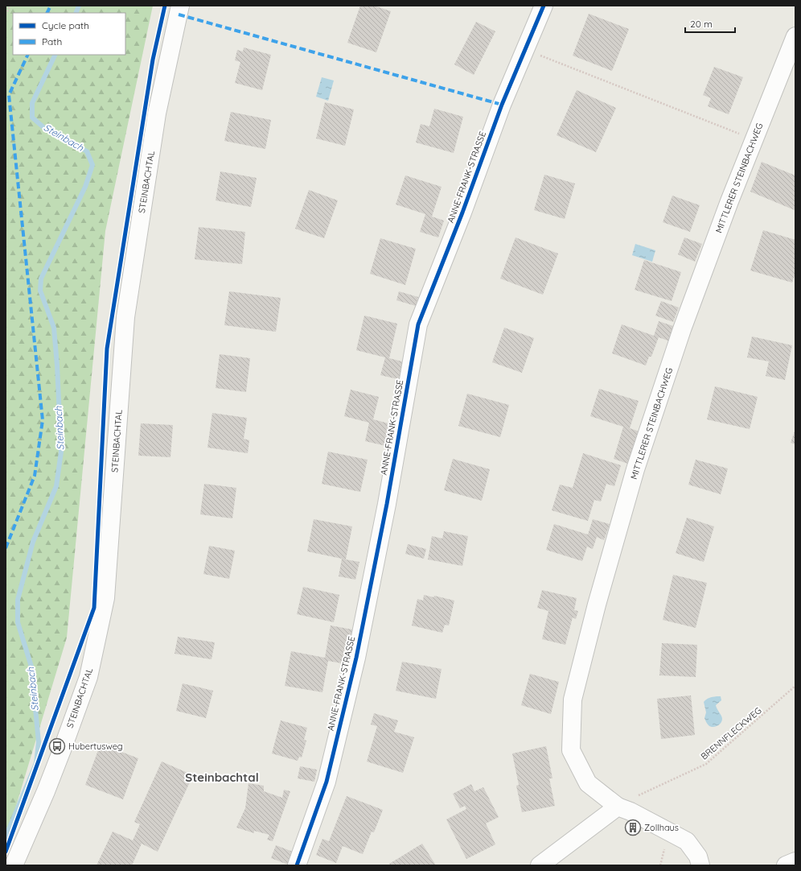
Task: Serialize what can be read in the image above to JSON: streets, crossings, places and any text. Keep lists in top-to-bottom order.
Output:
{
  "streets": {
    "street": ["ANNE-FRANK-STRASSE", "MITTLERER STEINBACHWEG", "STEINBACHTAL"],
    "path": ["BRENNFLECKWEG"]
  },
  "crossings": [
    ["MITTLERER STEINBACHWEG", "BRENNFLECKWEG"]
  ],
  "districts": ["Steinbachtal"],
  "water": ["Steinbach"],
  "places": {
    "bus stop": ["Hubertusweg"],
    "building": ["Zollhaus"]
  },
  "legend": ["Cycle path", "Path"],
  "scale_bar": "20 m"
}
